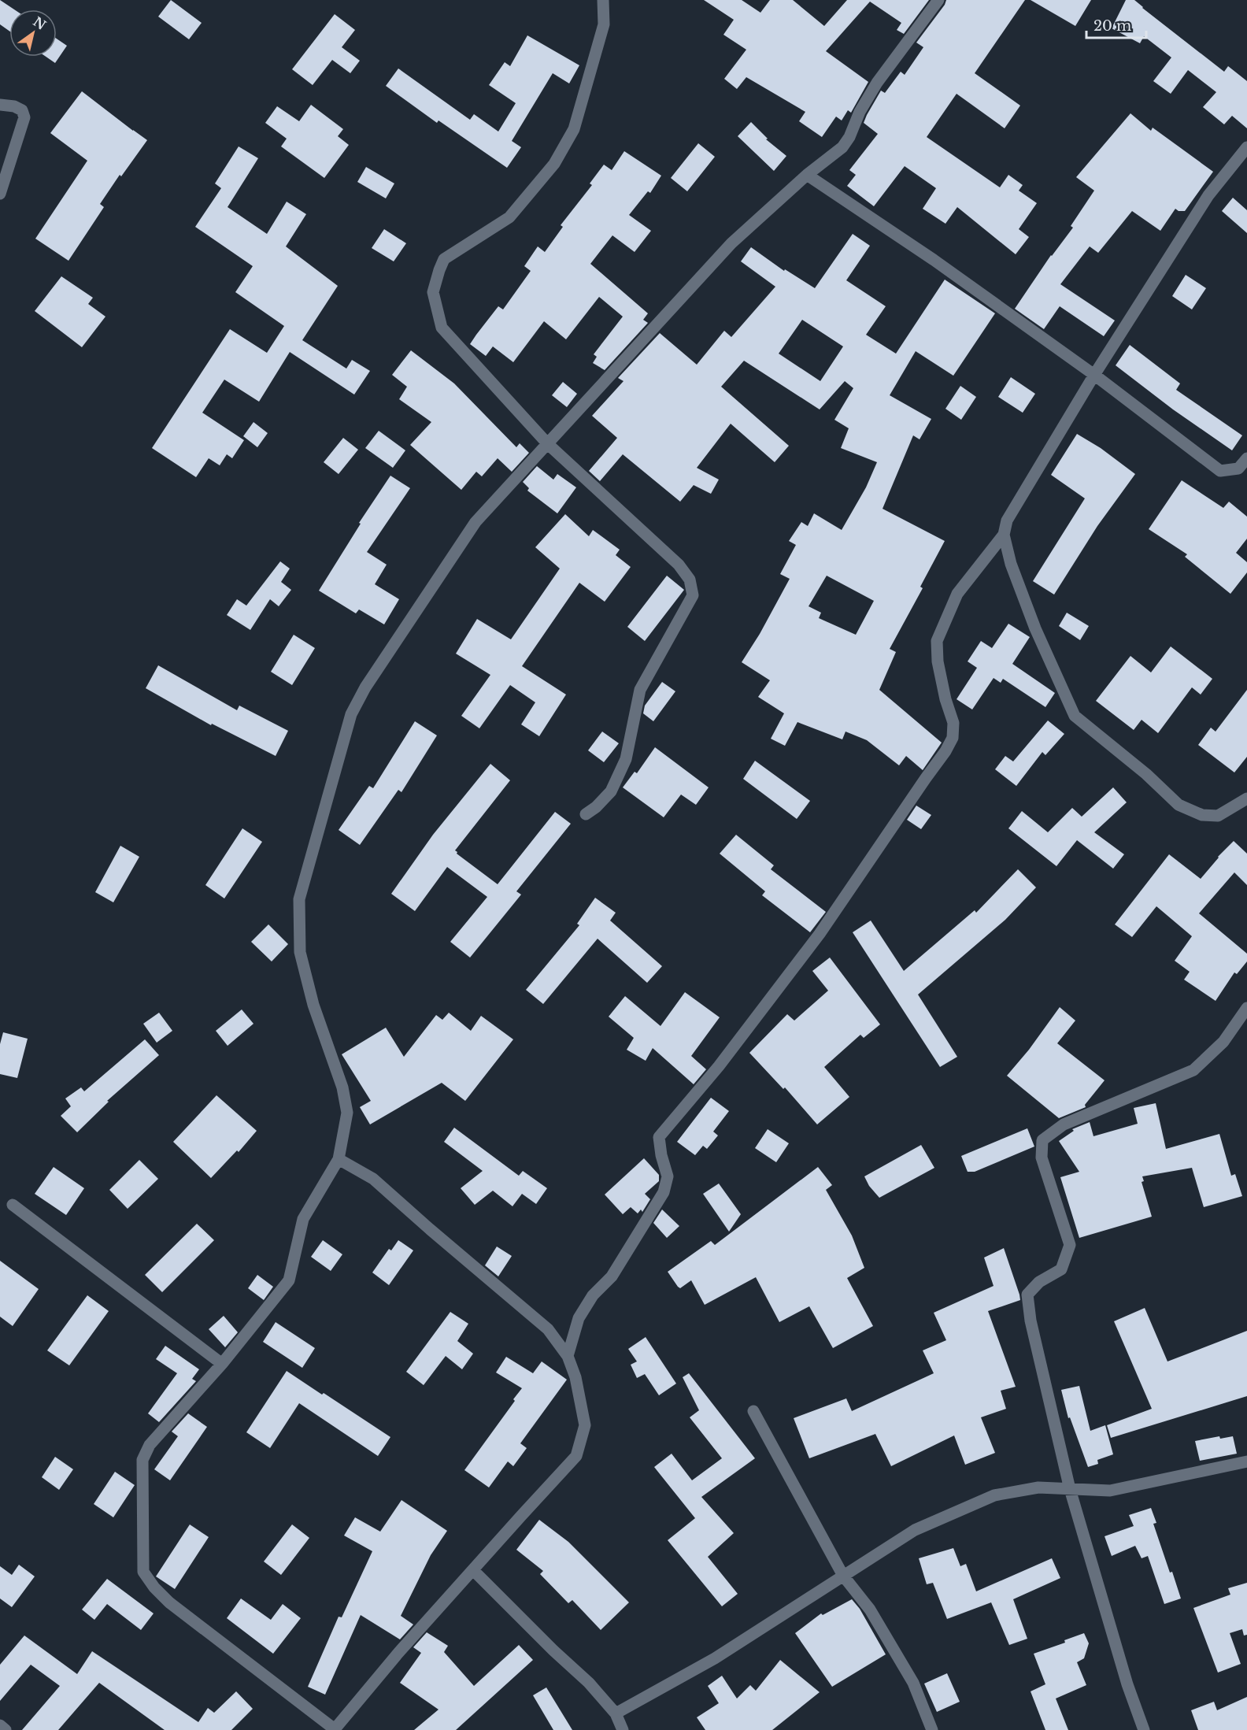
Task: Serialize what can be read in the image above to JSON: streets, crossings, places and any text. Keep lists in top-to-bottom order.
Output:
{
  "scale_bar": "20 m",
  "north": "top right"
}
